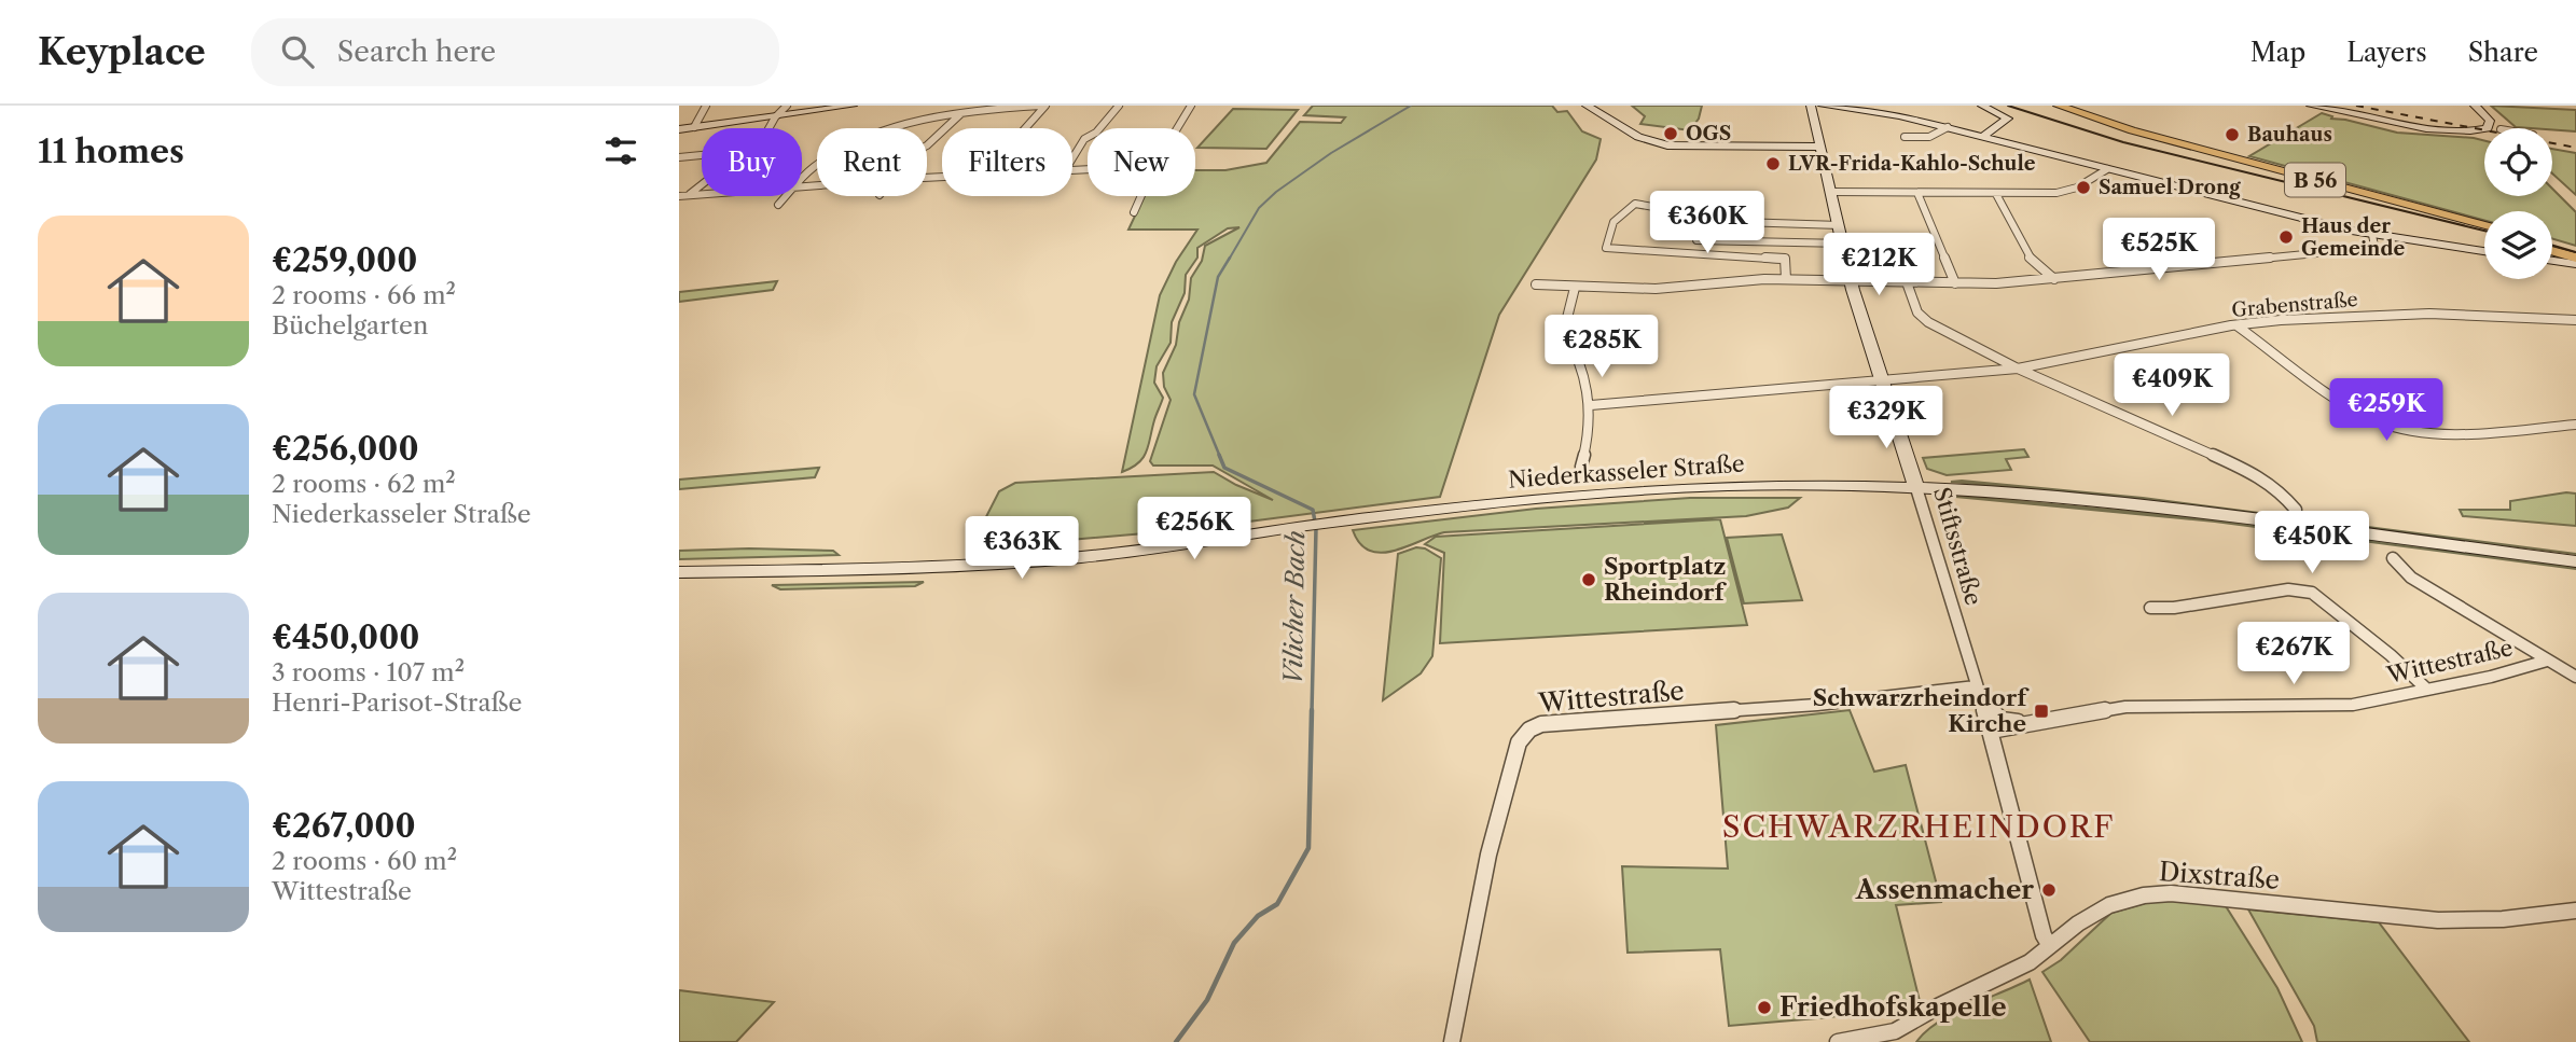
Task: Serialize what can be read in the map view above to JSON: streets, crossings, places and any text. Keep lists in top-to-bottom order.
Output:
{
  "streets": {
    "main road": ["B 56"],
    "street": [
      "Grabenstraße",
      "Niederkasseler Straße",
      "Stiftsstraße",
      "Wittestraße",
      "Dixstraße"
    ]
  },
  "crossings": [
    ["Grabenstraße", "Stiftsstraße"],
    ["Niederkasseler Straße", "Stiftsstraße"],
    ["Stiftsstraße", "Wittestraße"],
    ["Stiftsstraße", "Dixstraße"]
  ],
  "districts": ["SCHWARZRHEINDORF"],
  "water": ["Vilicher Bach"],
  "places": {
    "other": [
      "OGS",
      "Bauhaus",
      "LVR-Frida-Kahlo-Schule",
      "Samuel Drong",
      "Haus der Gemeinde",
      "Sportplatz Rheindorf",
      "Assenmacher",
      "Friedhofskapelle"
    ],
    "transit": ["Schwarzrheindorf Kirche"]
  },
  "page": {
    "header": "Keyplace",
    "search": "Search here",
    "nav": ["Map", "Layers", "Share"],
    "heading": "11 homes",
    "chip": [
      "Buy",
      "Rent",
      "Filters",
      "New"
    ],
    "price": [
      "€360K",
      "€525K",
      "€212K",
      "€285K",
      "€409K",
      "€259K",
      "€329K",
      "€256K",
      "€450K",
      "€363K",
      "€267K"
    ],
    "list": [
      {
        "name": "€259,000",
        "note": "2 rooms · 66 m² · Büchelgarten"
      },
      {
        "name": "€256,000",
        "note": "2 rooms · 62 m² · Niederkasseler Straße"
      },
      {
        "name": "€450,000",
        "note": "3 rooms · 107 m² · Henri-Parisot-Straße"
      },
      {
        "name": "€267,000",
        "note": "2 rooms · 60 m² · Wittestraße"
      }
    ]
  }
}
